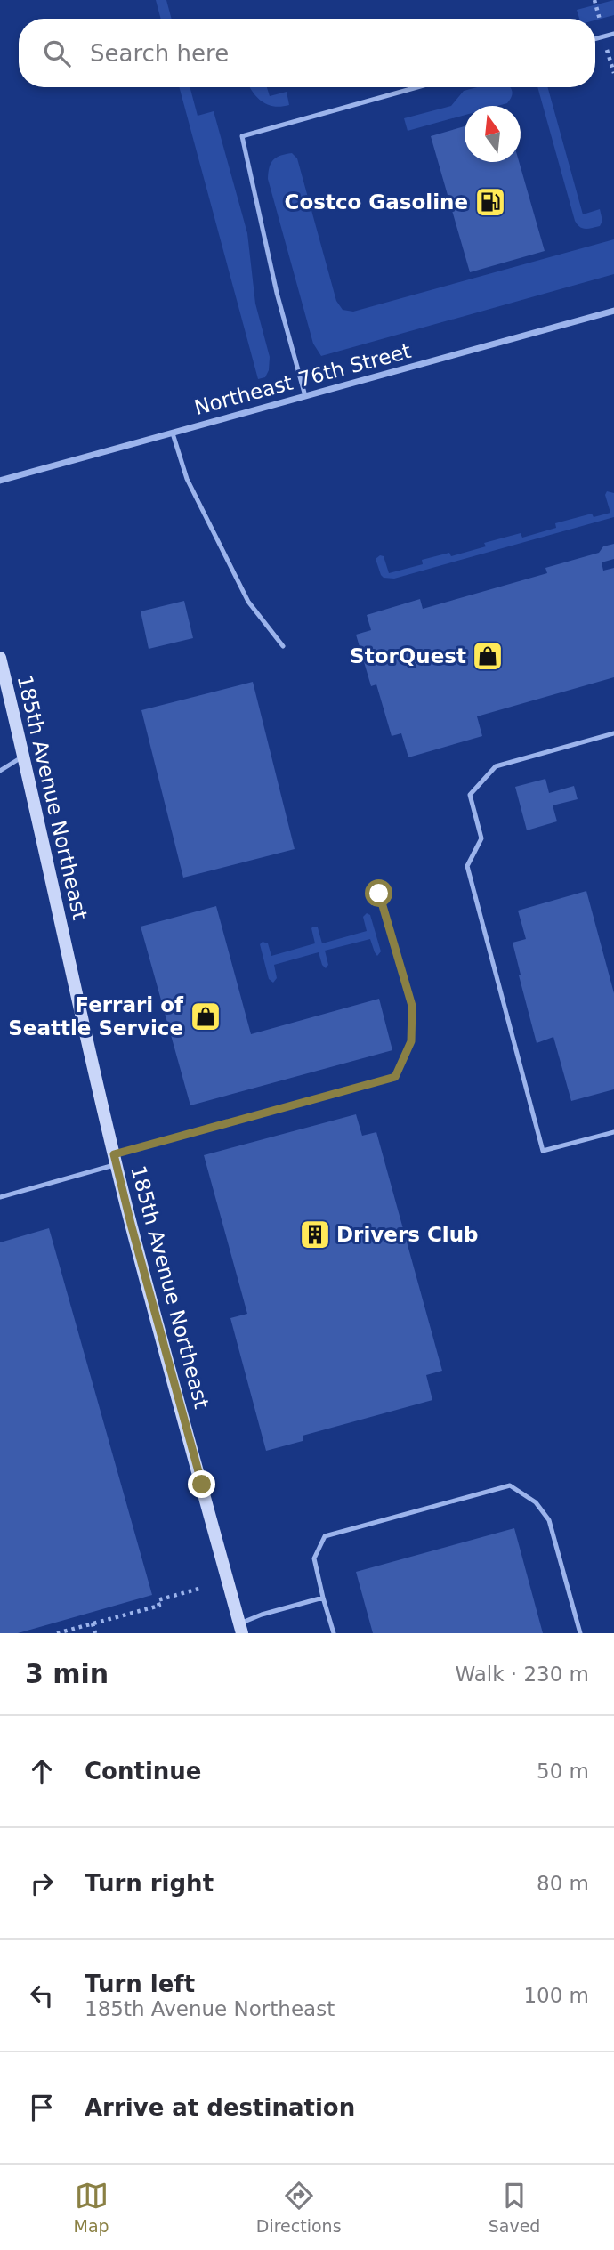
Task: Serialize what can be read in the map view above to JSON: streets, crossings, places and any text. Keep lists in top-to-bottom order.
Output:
{
  "streets": {
    "street": ["Northeast 76th Street", "185th Avenue Northeast"]
  },
  "places": {
    "fuel station": ["Costco Gasoline"],
    "shop": ["StorQuest", "Ferrari of Seattle Service"],
    "building": ["Drivers Club"]
  },
  "north": "top",
  "page": {
    "search": "Search here",
    "heading": ["3 min", "Walk · 230 m"],
    "list": [
      ["Continue", "50 m"],
      ["Turn right", "80 m"],
      ["Turn left", "185th Avenue Northeast", "100 m"],
      "Arrive at destination"
    ],
    "nav": ["Map", "Directions", "Saved"]
  }
}
